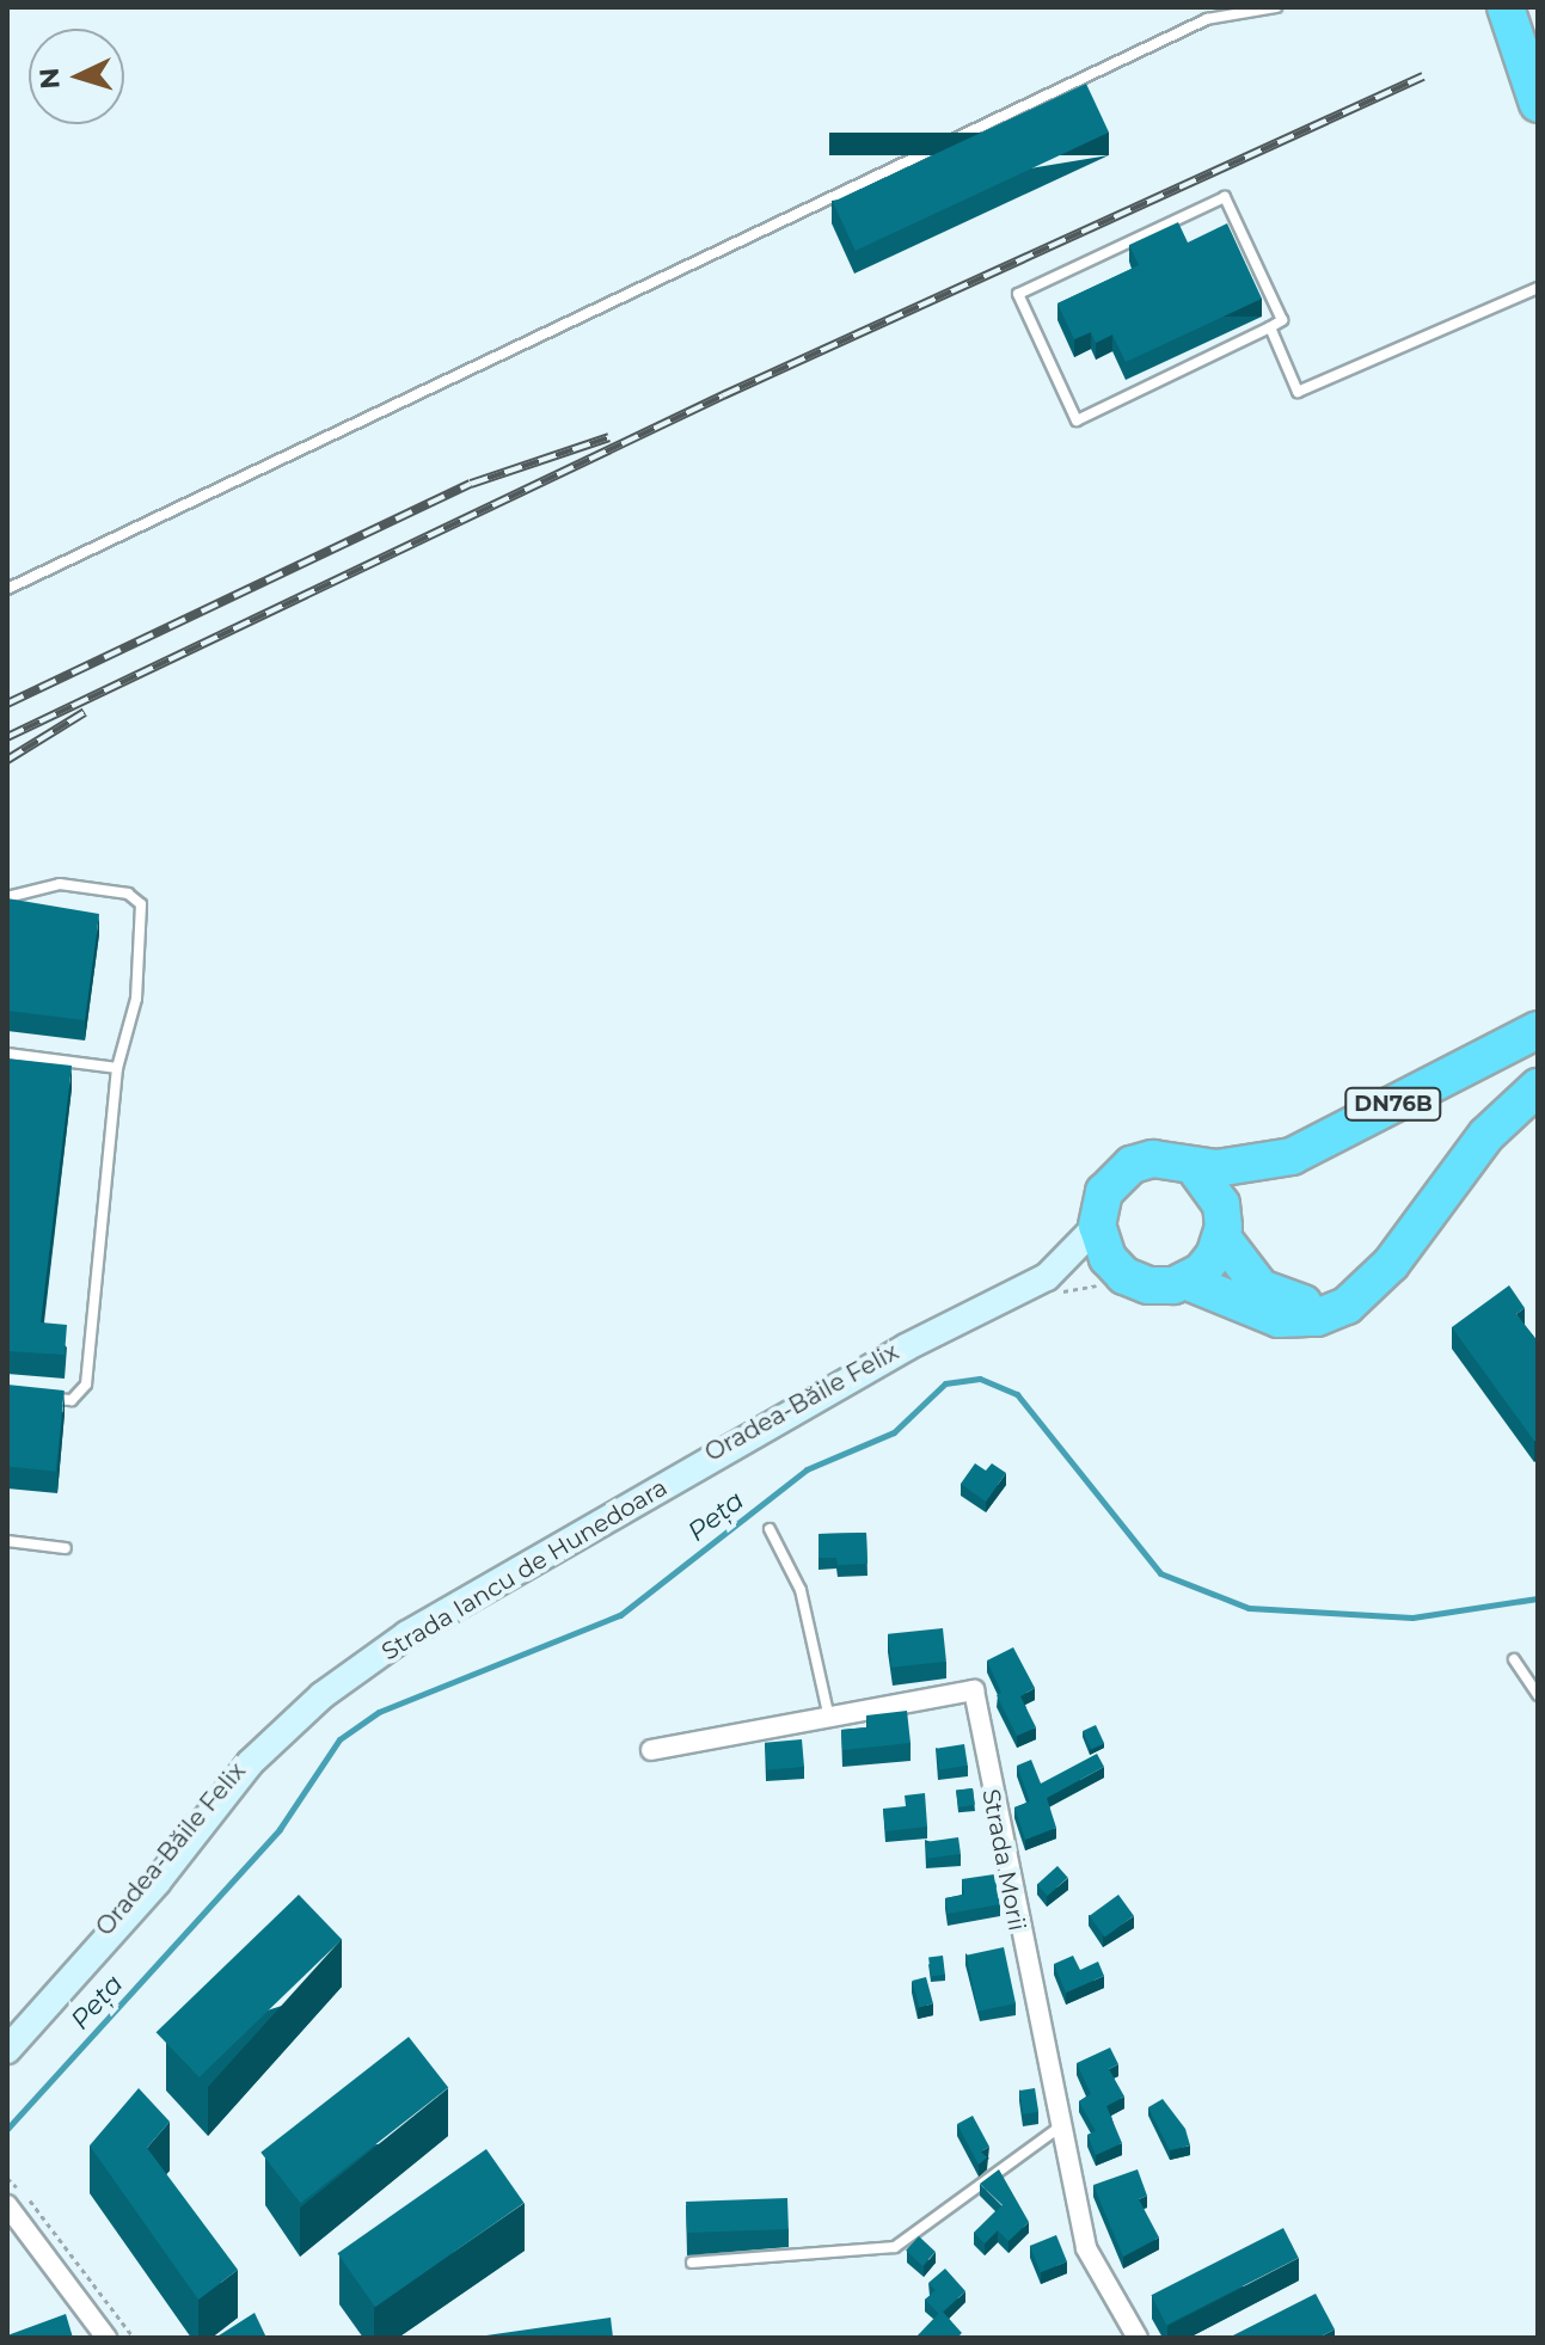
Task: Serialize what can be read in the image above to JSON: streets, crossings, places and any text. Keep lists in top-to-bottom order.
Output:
{
  "streets": {
    "highway": ["DN76B"],
    "street": ["Strada Iancu de Hunedoara", "Strada Morii"]
  },
  "crossings": [
    ["DN76B", "Strada Iancu de Hunedoara"]
  ],
  "water": ["Peța"],
  "north": "left"
}
